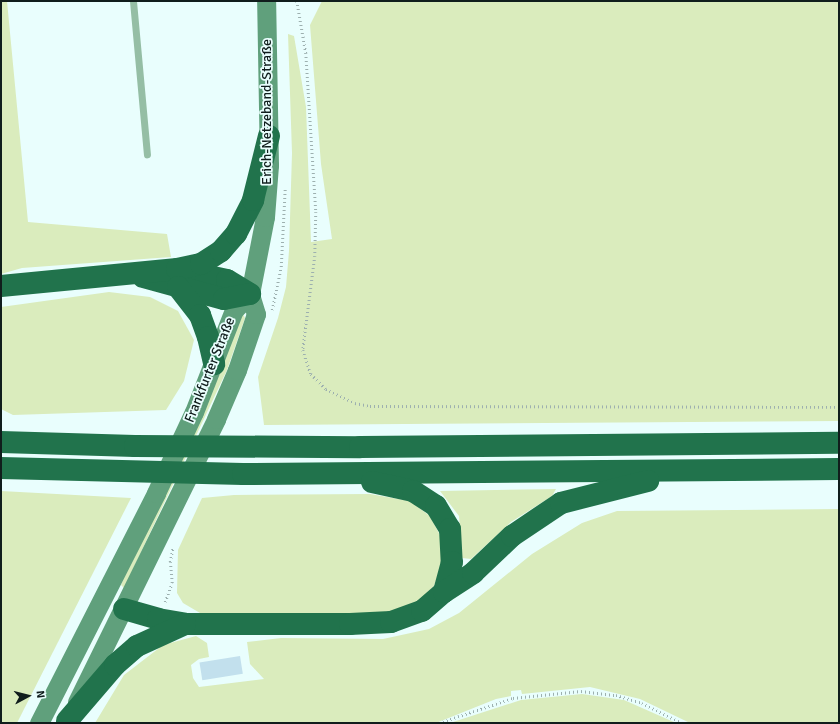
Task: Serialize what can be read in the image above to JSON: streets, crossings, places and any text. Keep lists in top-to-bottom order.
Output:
{
  "streets": {
    "street": ["Erich-Netzeband-Straße", "Frankfurter Straße"]
  },
  "crossings": [
    ["Erich-Netzeband-Straße", "Frankfurter Straße"]
  ],
  "north": "right"
}
